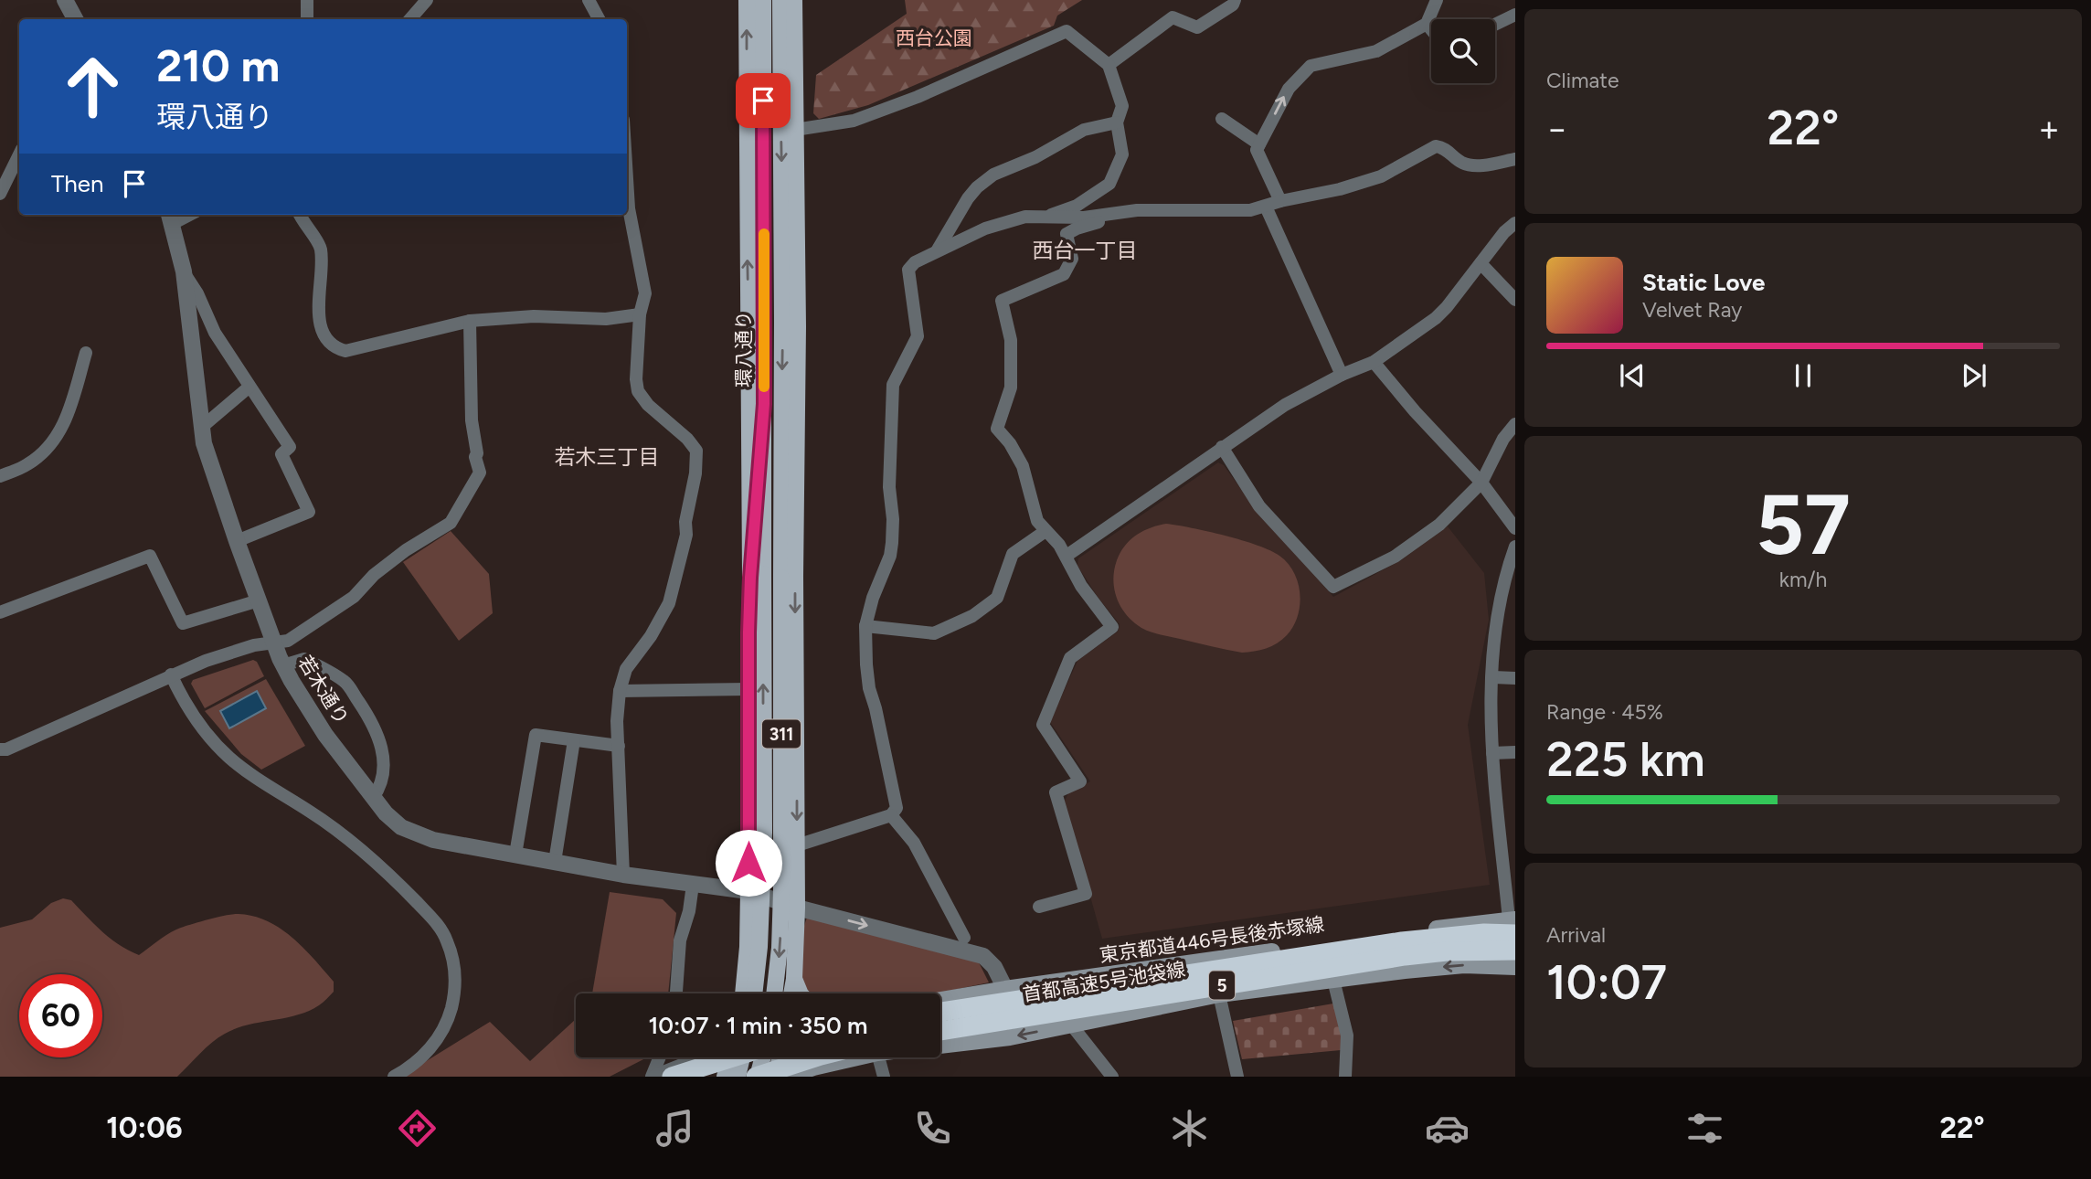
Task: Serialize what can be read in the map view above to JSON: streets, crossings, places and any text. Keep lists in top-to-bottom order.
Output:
{
  "streets": {
    "highway": ["首都高速5号池袋線", "5"],
    "main road": ["環八通り", "311", "東京都道446号長後赤塚線"],
    "street": ["若木通り"]
  },
  "crossings": [
    ["若木通り", "東京都道446号長後赤塚線"],
    ["東京都道446号長後赤塚線", "首都高速5号池袋線"]
  ],
  "districts": ["西台一丁目", "若木三丁目"],
  "parks": ["西台公園"],
  "page": {
    "tile": [
      "Climate",
      ["57", "km/h"],
      ["Range · 45%", "225 km"],
      ["Arrival", "10:07"]
    ],
    "turn": ["210 m", "環八通り"],
    "heat": ["−", "22°", "+"],
    "then": "Then",
    "song": ["Static Love", "Velvet Ray"],
    "limit": "60",
    "trip": "10:07 · 1 min · 350 m",
    "tabs": ["10:06", "22°"]
  }
}
